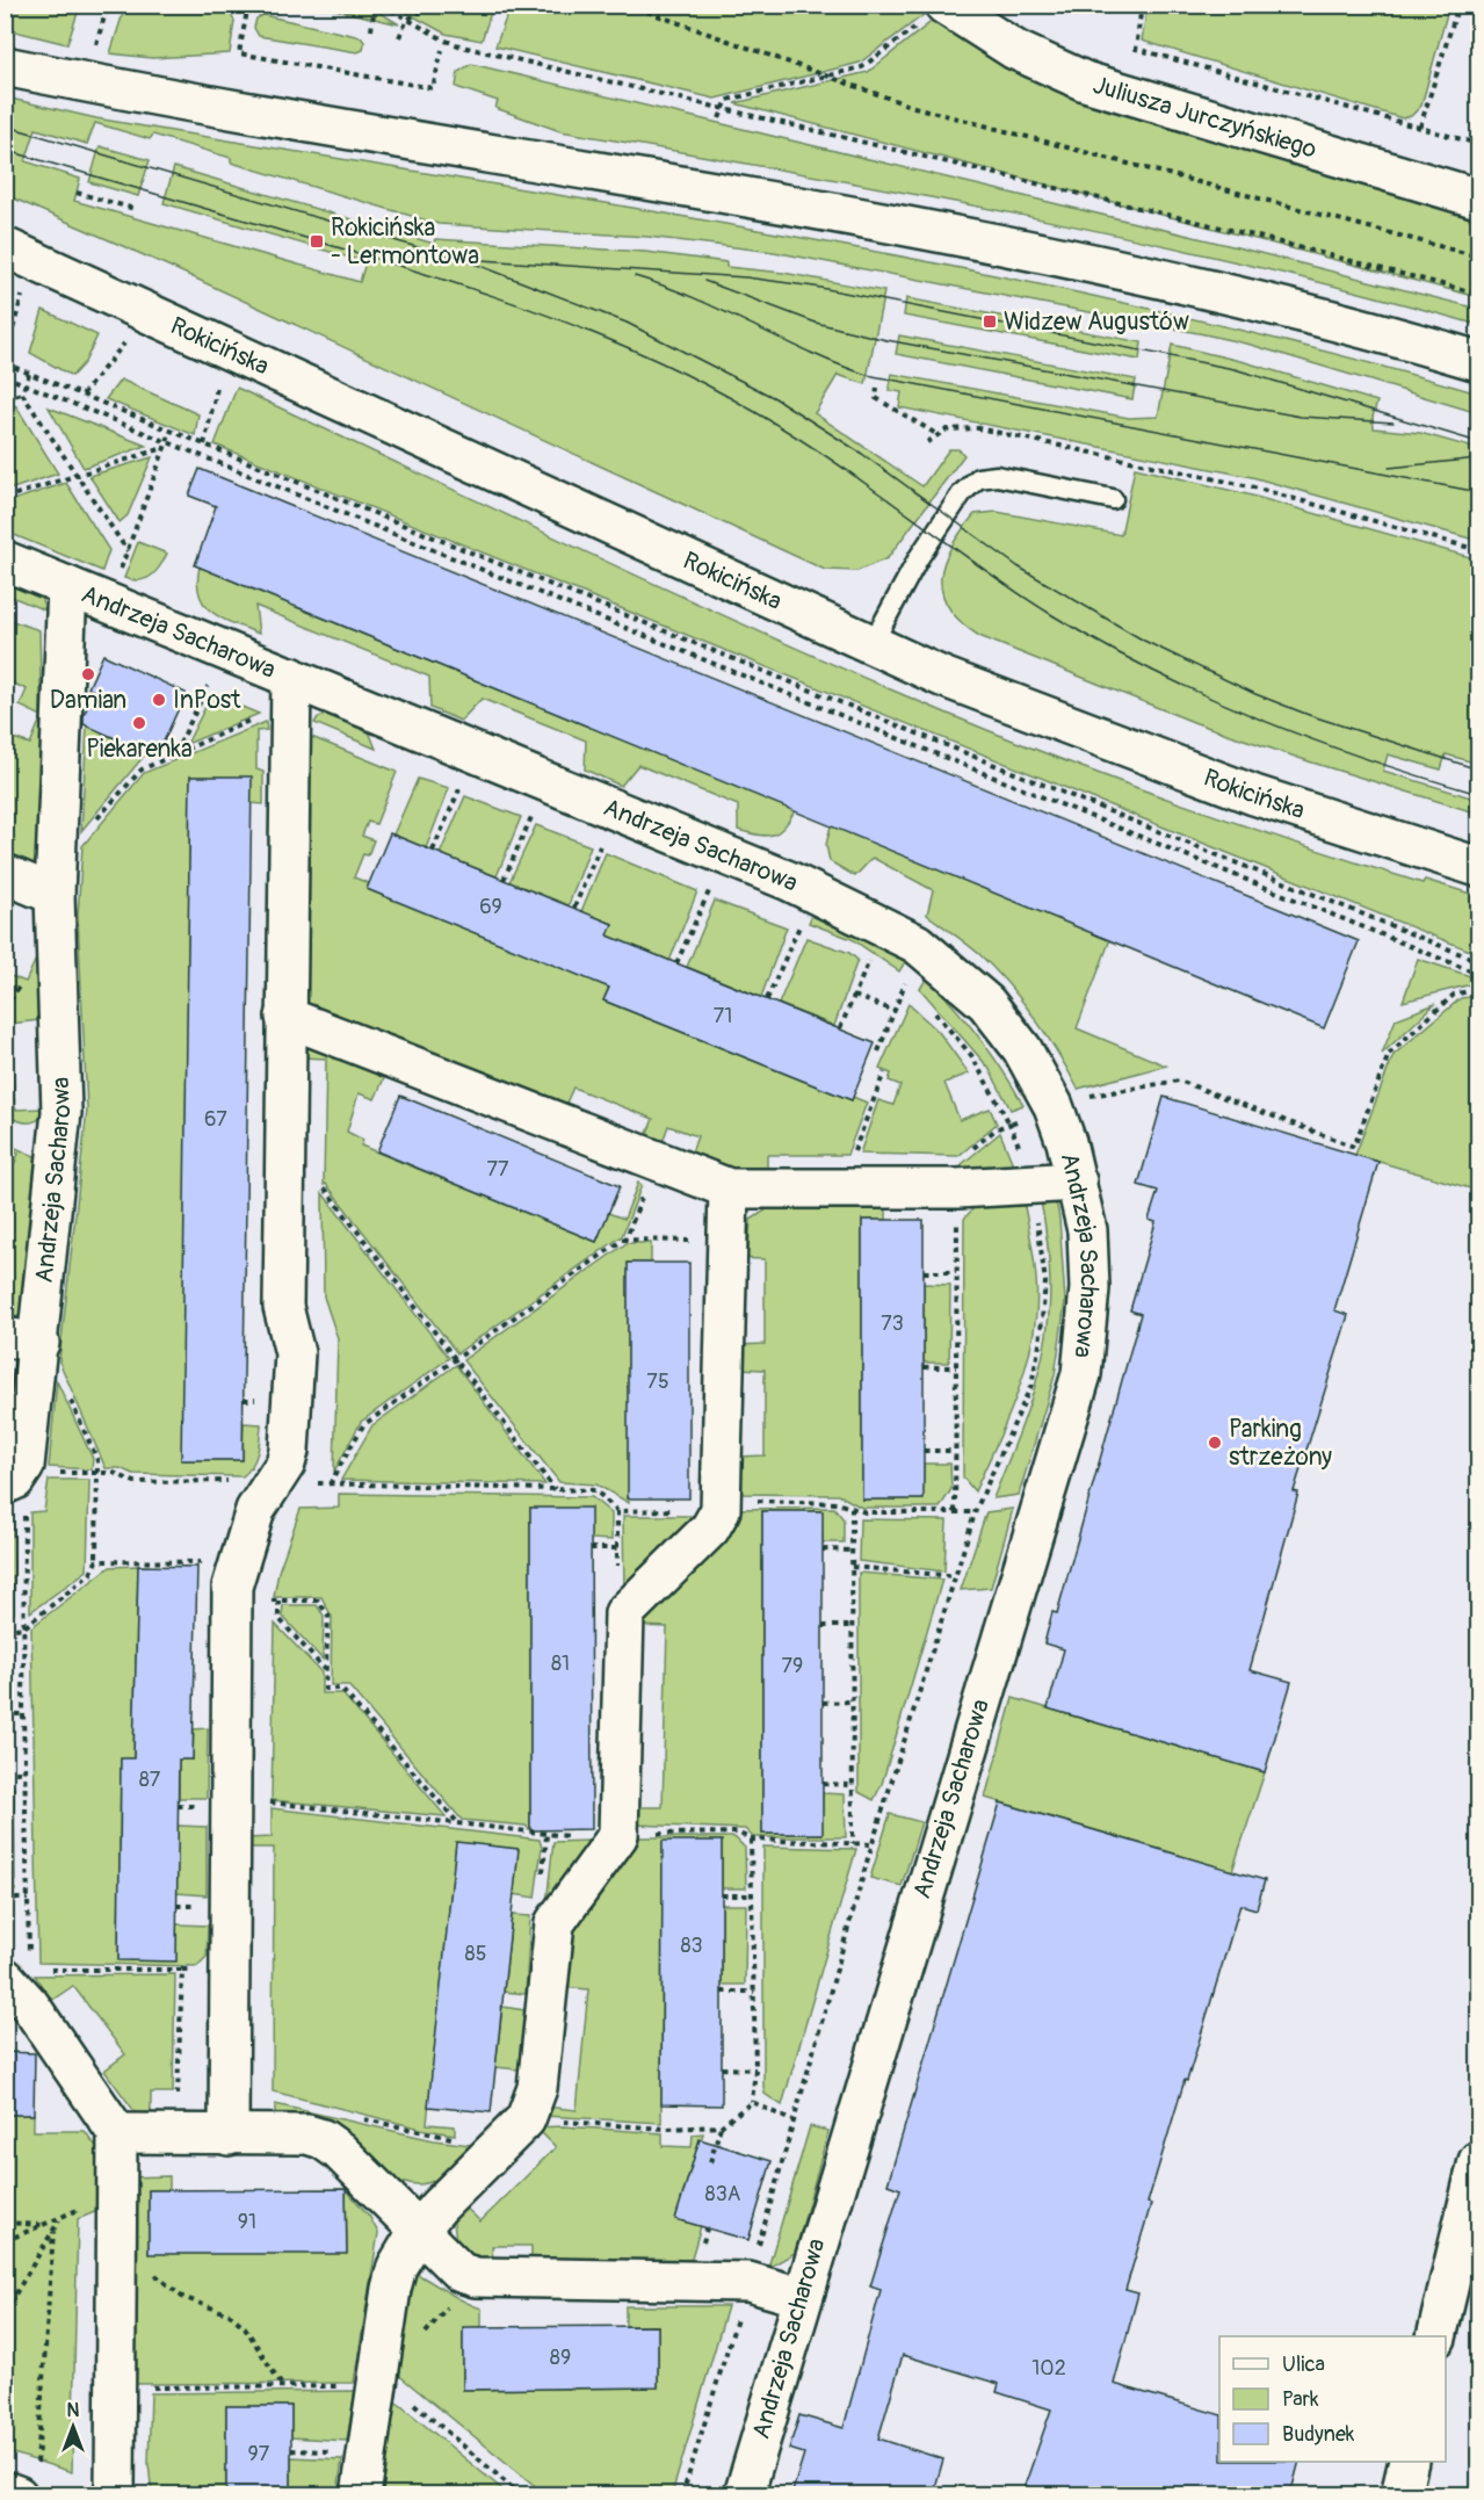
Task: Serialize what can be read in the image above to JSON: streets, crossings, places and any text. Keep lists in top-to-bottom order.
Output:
{
  "streets": {
    "street": ["Juliusza Jurczyńskiego", "Rokicińska", "Andrzeja Sacharowa"]
  },
  "places": {
    "transit": ["Rokicińska - Lermontowa", "Widzew Augustów"],
    "other": [
      "Damian",
      "InPost",
      "Piekarenka",
      "Parking strzeżony"
    ]
  },
  "house_numbers": [
    "69",
    "71",
    "67",
    "77",
    "73",
    "75",
    "81",
    "79",
    "87",
    "83",
    "85",
    "83A",
    "91",
    "89",
    "102",
    "97"
  ],
  "legend": ["Ulica", "Park", "Budynek"],
  "north": "top"
}
